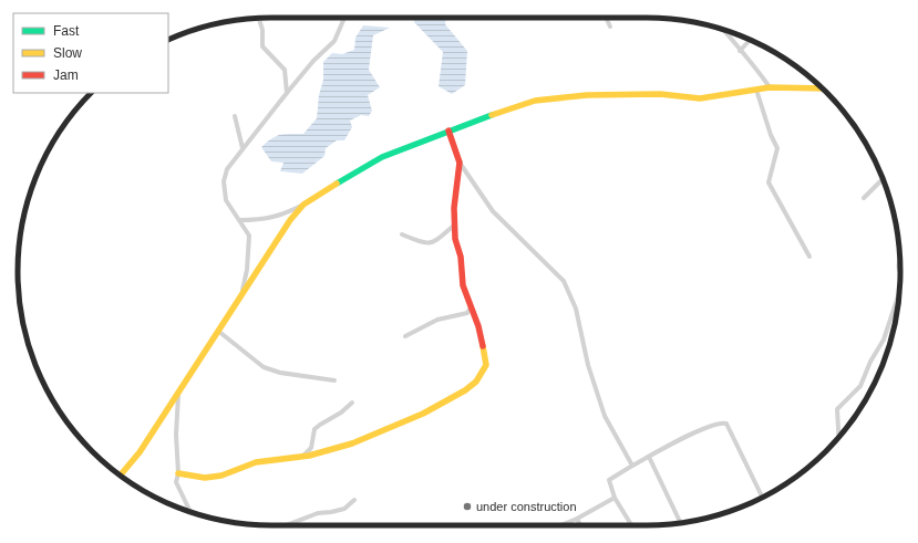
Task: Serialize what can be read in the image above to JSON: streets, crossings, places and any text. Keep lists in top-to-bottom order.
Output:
{
  "places": ["under construction"],
  "legend": ["Fast", "Slow", "Jam"]
}
